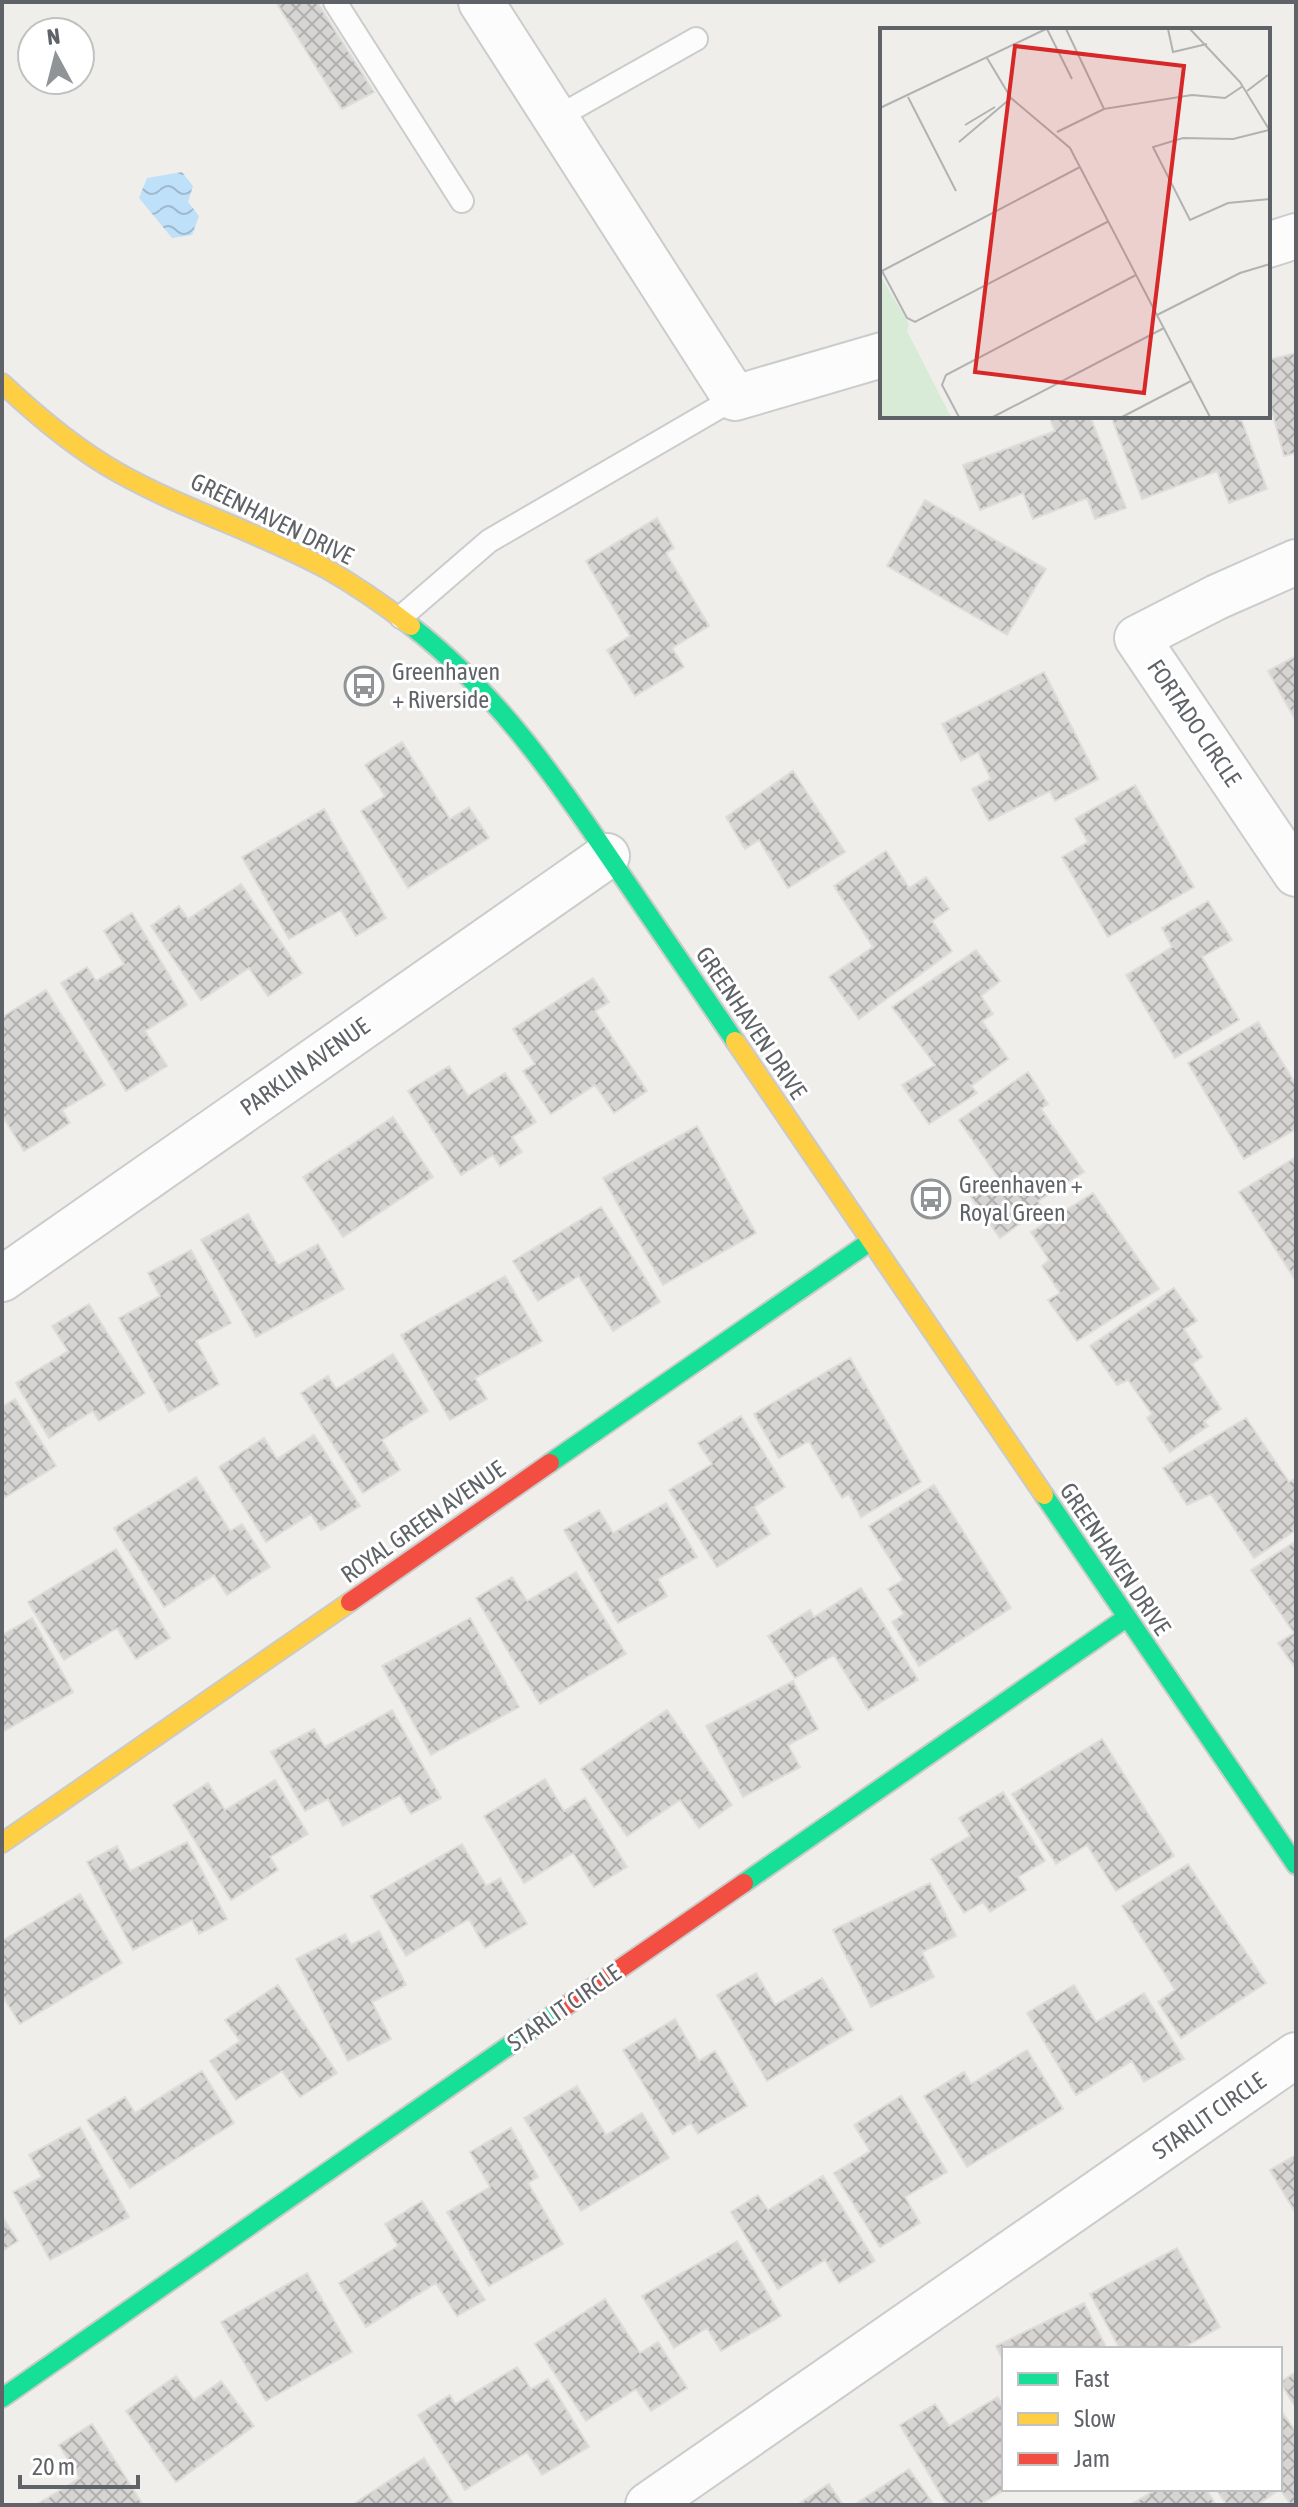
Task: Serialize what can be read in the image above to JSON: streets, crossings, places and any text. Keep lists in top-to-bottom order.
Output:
{
  "streets": {
    "street": [
      "GREENHAVEN DRIVE",
      "FORTADO CIRCLE",
      "PARKLIN AVENUE",
      "ROYAL GREEN AVENUE",
      "STARLIT CIRCLE"
    ]
  },
  "crossings": [
    ["GREENHAVEN DRIVE", "PARKLIN AVENUE"],
    ["GREENHAVEN DRIVE", "ROYAL GREEN AVENUE"],
    ["GREENHAVEN DRIVE", "STARLIT CIRCLE"]
  ],
  "places": {
    "bus stop": ["Greenhaven + Riverside", "Greenhaven + Royal Green"]
  },
  "legend": ["Fast", "Slow", "Jam"],
  "scale_bar": "20 m",
  "north": "top"
}
